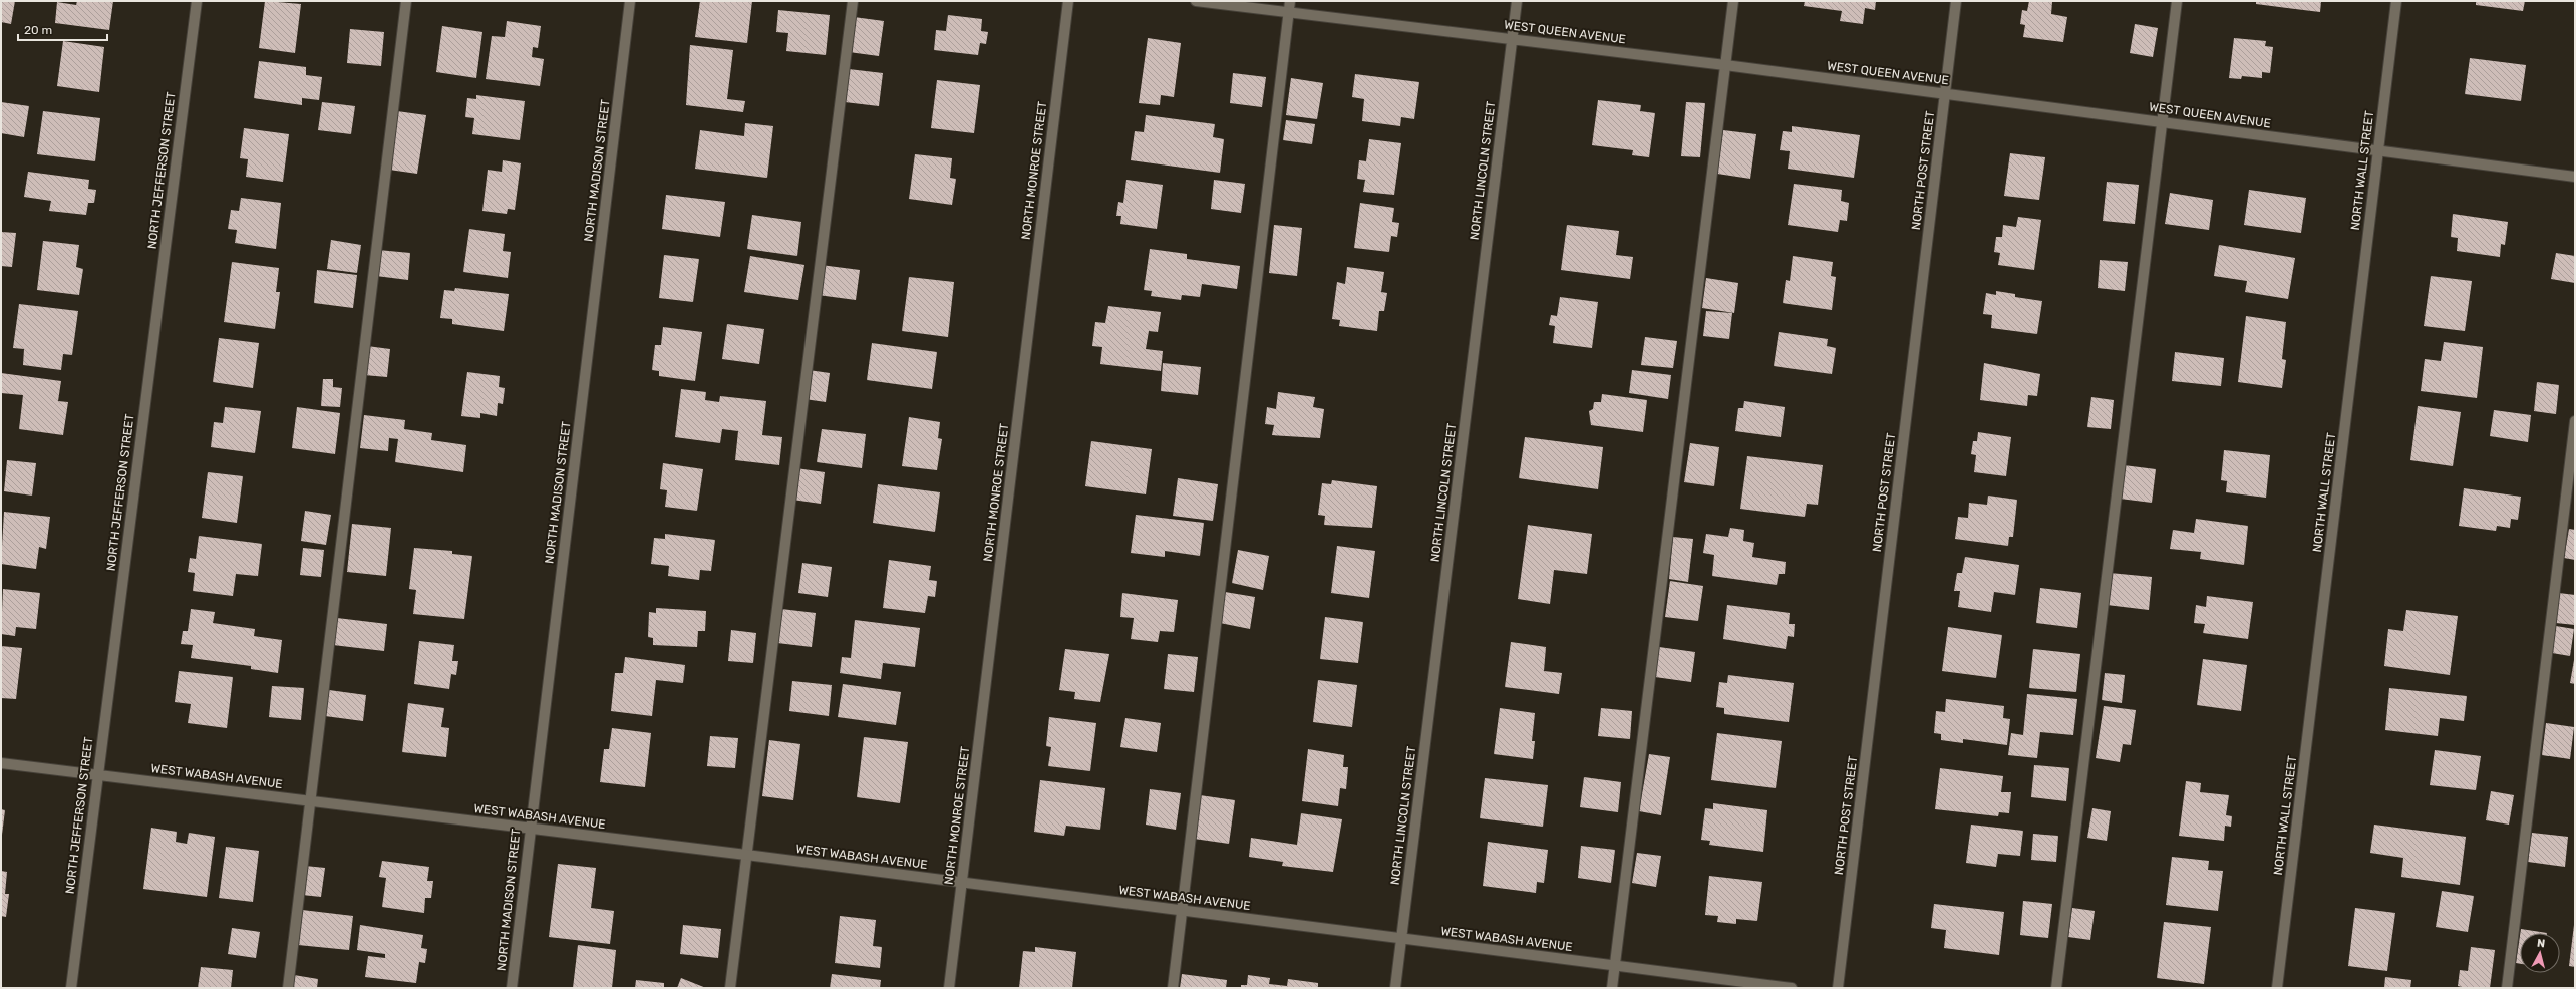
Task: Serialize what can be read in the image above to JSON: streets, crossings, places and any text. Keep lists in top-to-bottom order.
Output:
{
  "streets": {
    "street": [
      "WEST QUEEN AVENUE",
      "NORTH JEFFERSON STREET",
      "NORTH MADISON STREET",
      "NORTH MONROE STREET",
      "NORTH LINCOLN STREET",
      "NORTH POST STREET",
      "NORTH WALL STREET",
      "WEST WABASH AVENUE"
    ]
  },
  "crossings": [
    ["WEST QUEEN AVENUE", "NORTH LINCOLN STREET"],
    ["WEST QUEEN AVENUE", "NORTH POST STREET"],
    ["WEST QUEEN AVENUE", "NORTH WALL STREET"],
    ["NORTH JEFFERSON STREET", "WEST WABASH AVENUE"],
    ["NORTH MADISON STREET", "WEST WABASH AVENUE"],
    ["NORTH MONROE STREET", "WEST WABASH AVENUE"],
    ["NORTH LINCOLN STREET", "WEST WABASH AVENUE"]
  ],
  "scale_bar": "20 m",
  "north": "top"
}
